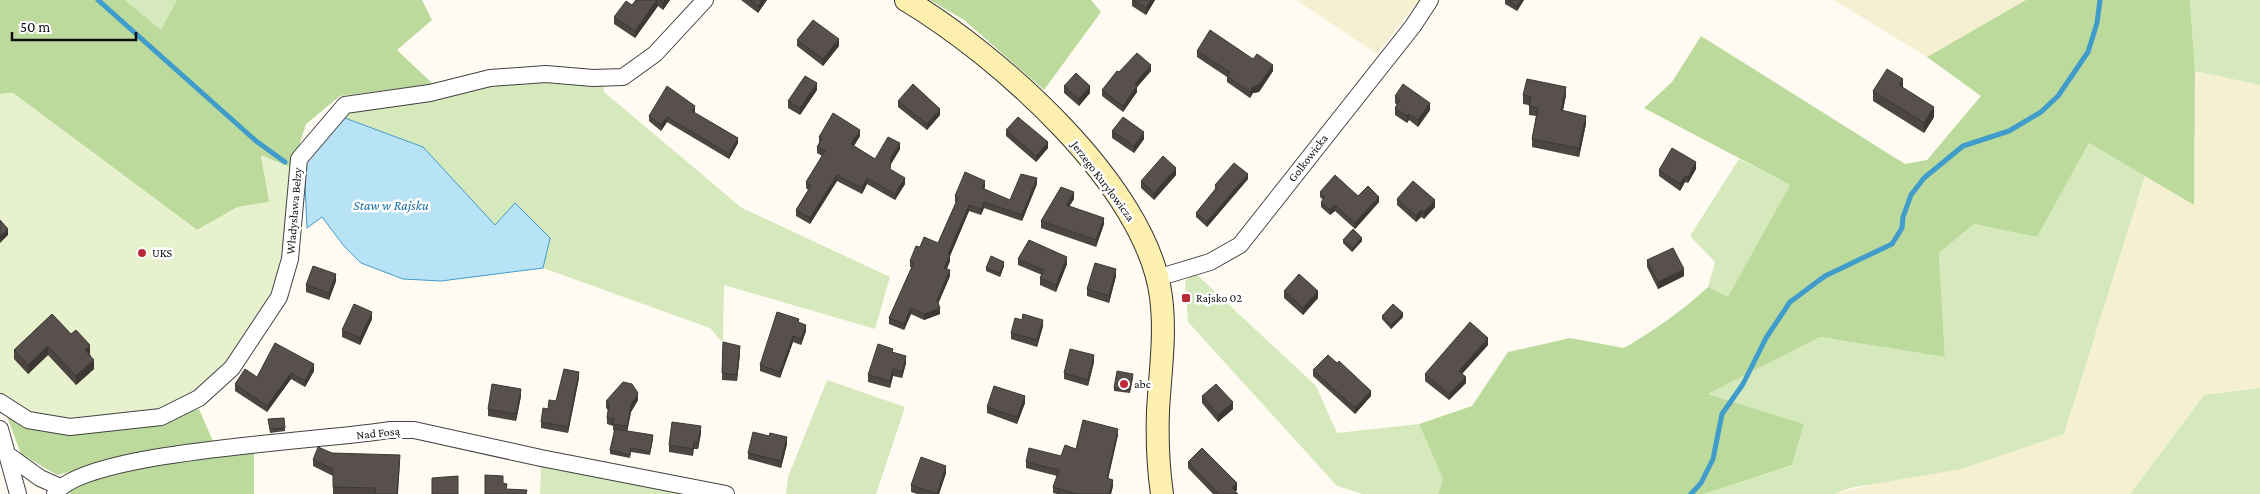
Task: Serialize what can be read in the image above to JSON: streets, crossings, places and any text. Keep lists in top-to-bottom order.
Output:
{
  "streets": {
    "street": [
      "Golkowicka",
      "Jerzego Kuryłowicza",
      "Władysława Bełzy",
      "Nad Fosą"
    ]
  },
  "crossings": [
    ["Golkowicka", "Jerzego Kuryłowicza"]
  ],
  "water": ["Staw w Rajsku"],
  "places": {
    "other": ["UKS", "abc"],
    "transit": ["Rajsko 02"]
  },
  "scale_bar": "50 m"
}
